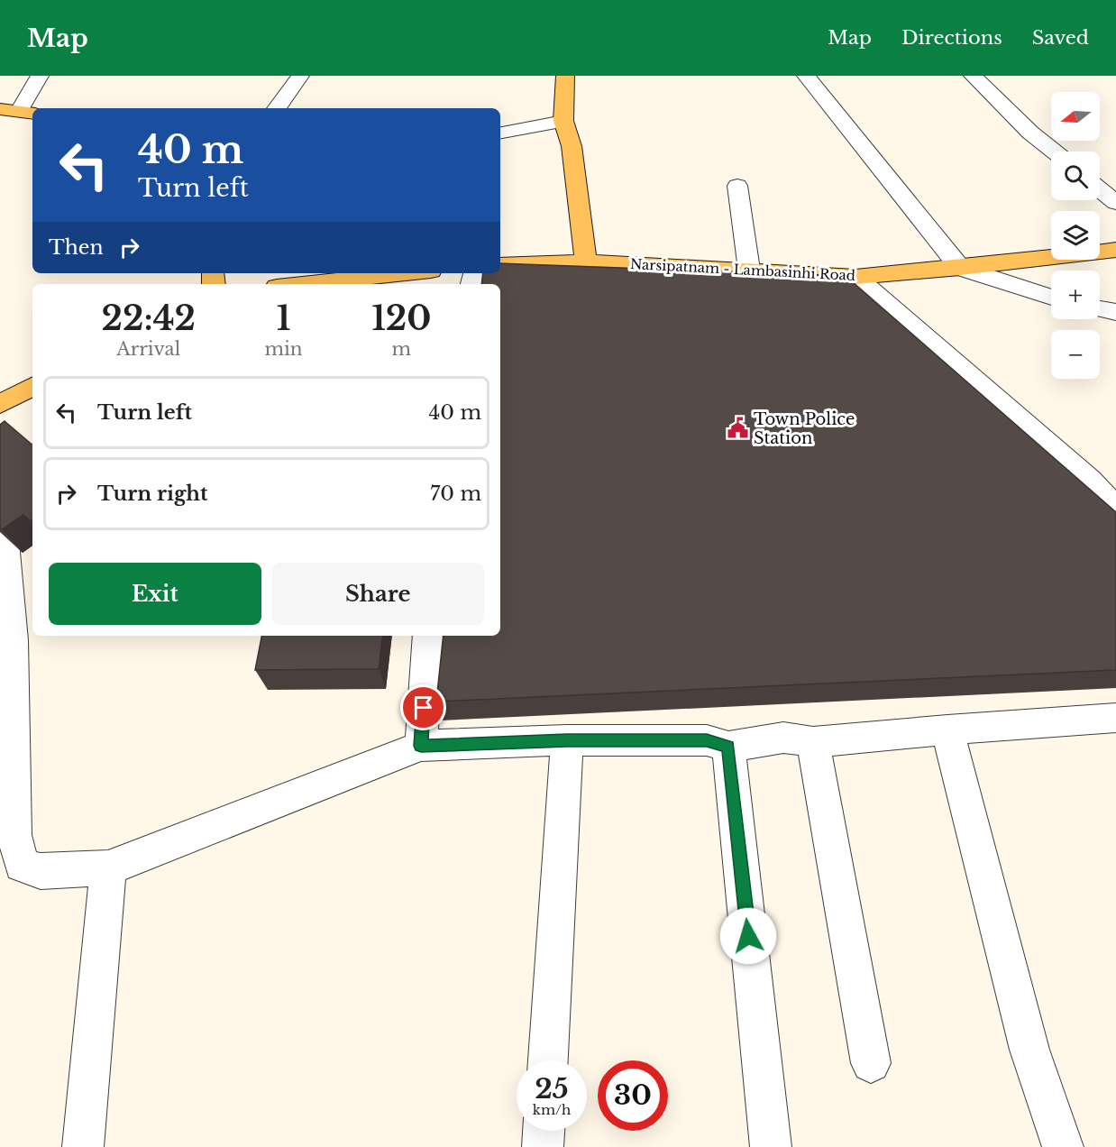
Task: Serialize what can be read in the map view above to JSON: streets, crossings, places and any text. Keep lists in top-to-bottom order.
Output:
{
  "streets": {
    "main road": ["Narsipatnam - Lambasinhi Road"]
  },
  "places": {
    "public building": ["Town Police Station"]
  },
  "north": "left",
  "page": {
    "header": "Map",
    "nav": ["Map", "Directions", "Saved"],
    "map_buttons": ["+", "−"],
    "turn": ["40 m", "Turn left"],
    "then": "Then",
    "eta": [
      "22:42",
      "Arrival",
      "1",
      "min",
      "120",
      "m"
    ],
    "list": [
      {
        "name": "Turn left",
        "value": "40 m"
      },
      {
        "name": "Turn right",
        "value": "70 m"
      }
    ],
    "buttons": ["Exit", "Share"],
    "speed": "25 km/h",
    "limit": "30"
  }
}
